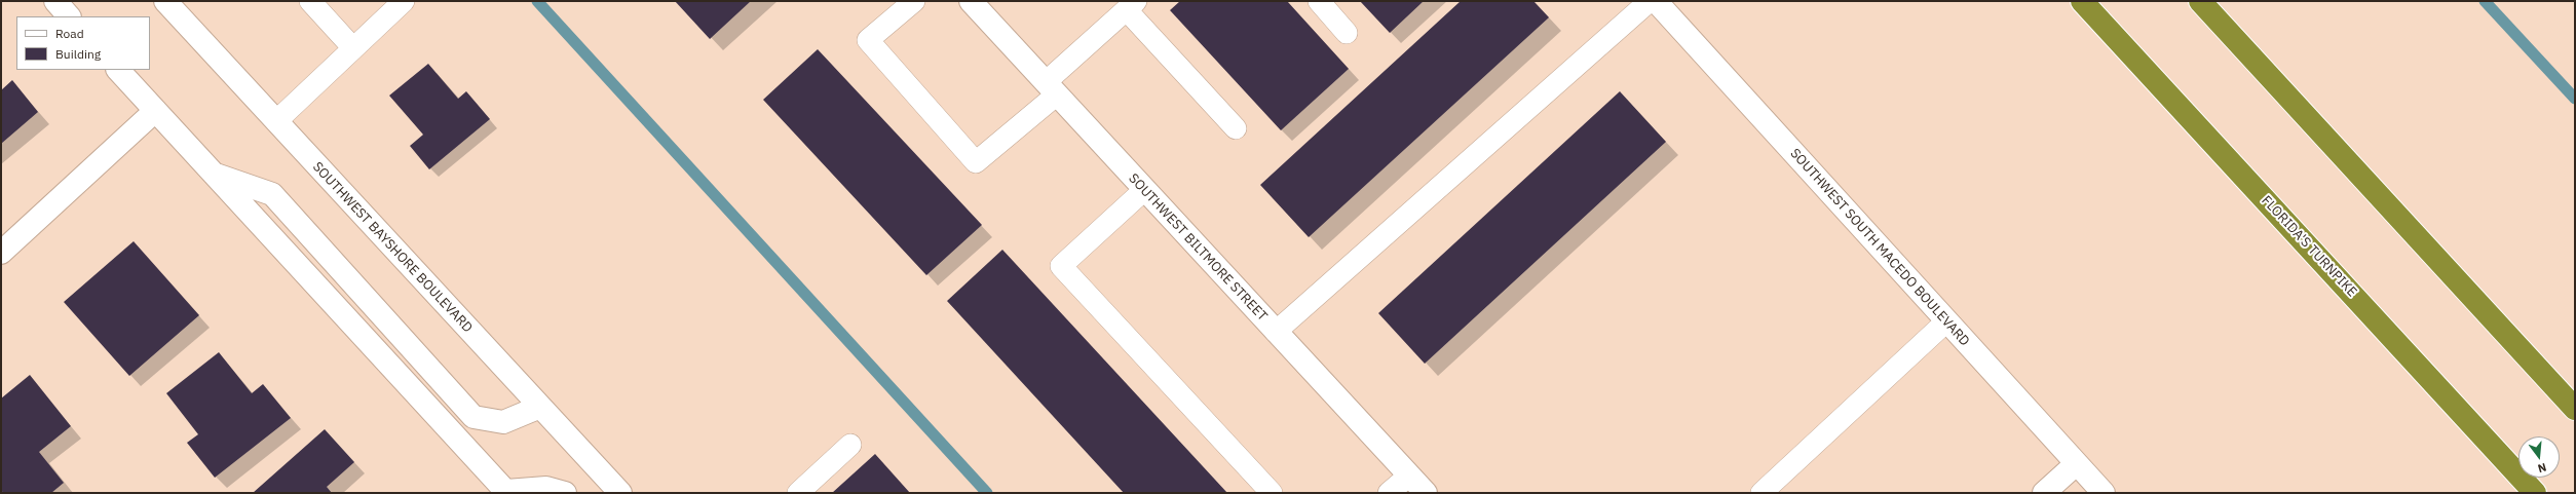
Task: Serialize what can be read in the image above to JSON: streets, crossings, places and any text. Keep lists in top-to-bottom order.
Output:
{
  "streets": {
    "highway": ["FLORIDA'S TURNPIKE"],
    "main road": ["SOUTHWEST BAYSHORE BOULEVARD", "SOUTHWEST BILTMORE STREET", "SOUTHWEST SOUTH MACEDO BOULEVARD"]
  },
  "legend": ["Road", "Building"],
  "north": "bottom"
}
